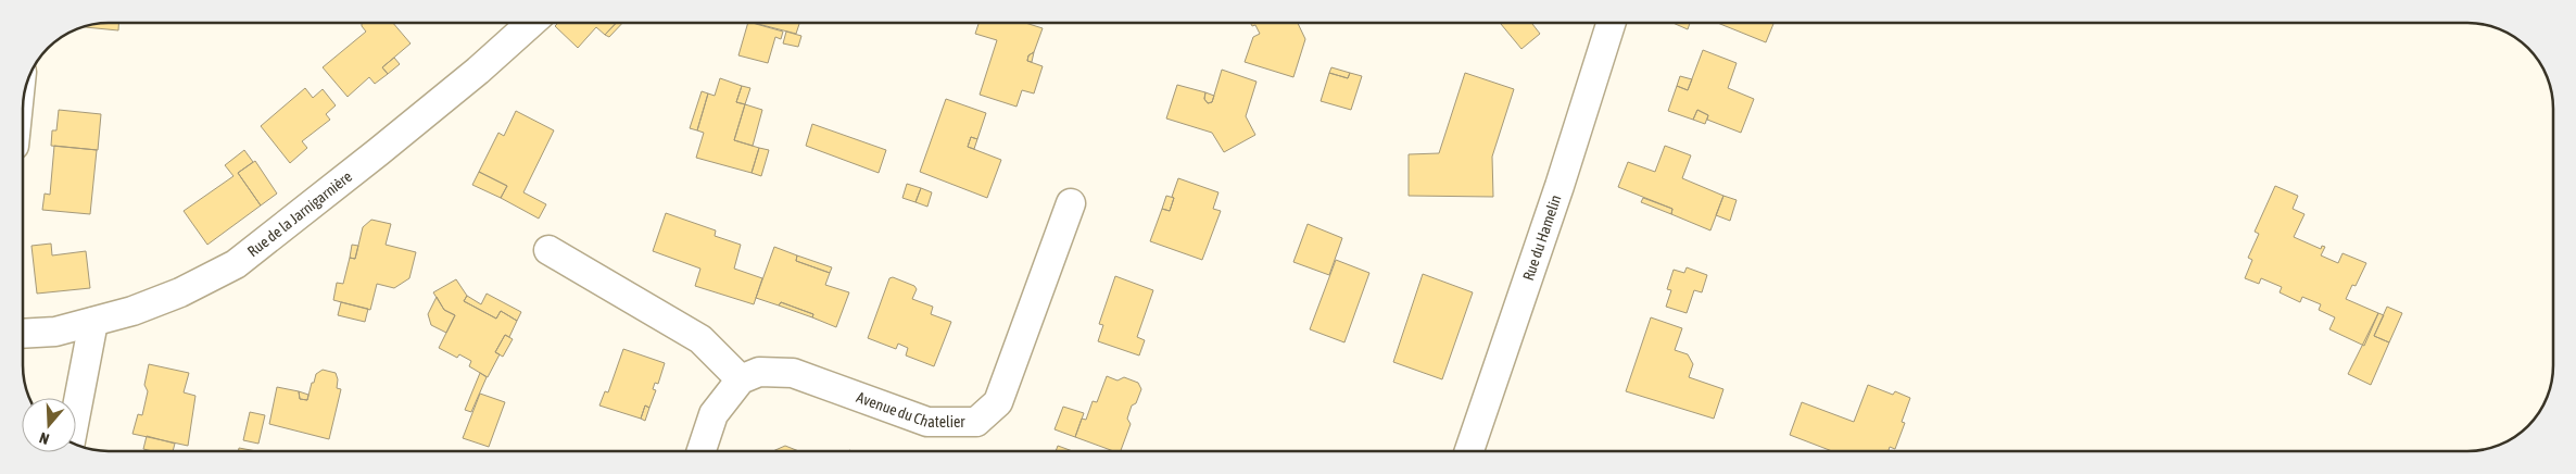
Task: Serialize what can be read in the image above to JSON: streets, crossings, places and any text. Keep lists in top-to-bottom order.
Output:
{
  "streets": {
    "street": ["Rue de la Jarnigarnière", "Rue du Hamelin", "Avenue du Chatelier"]
  },
  "north": "bottom"
}
